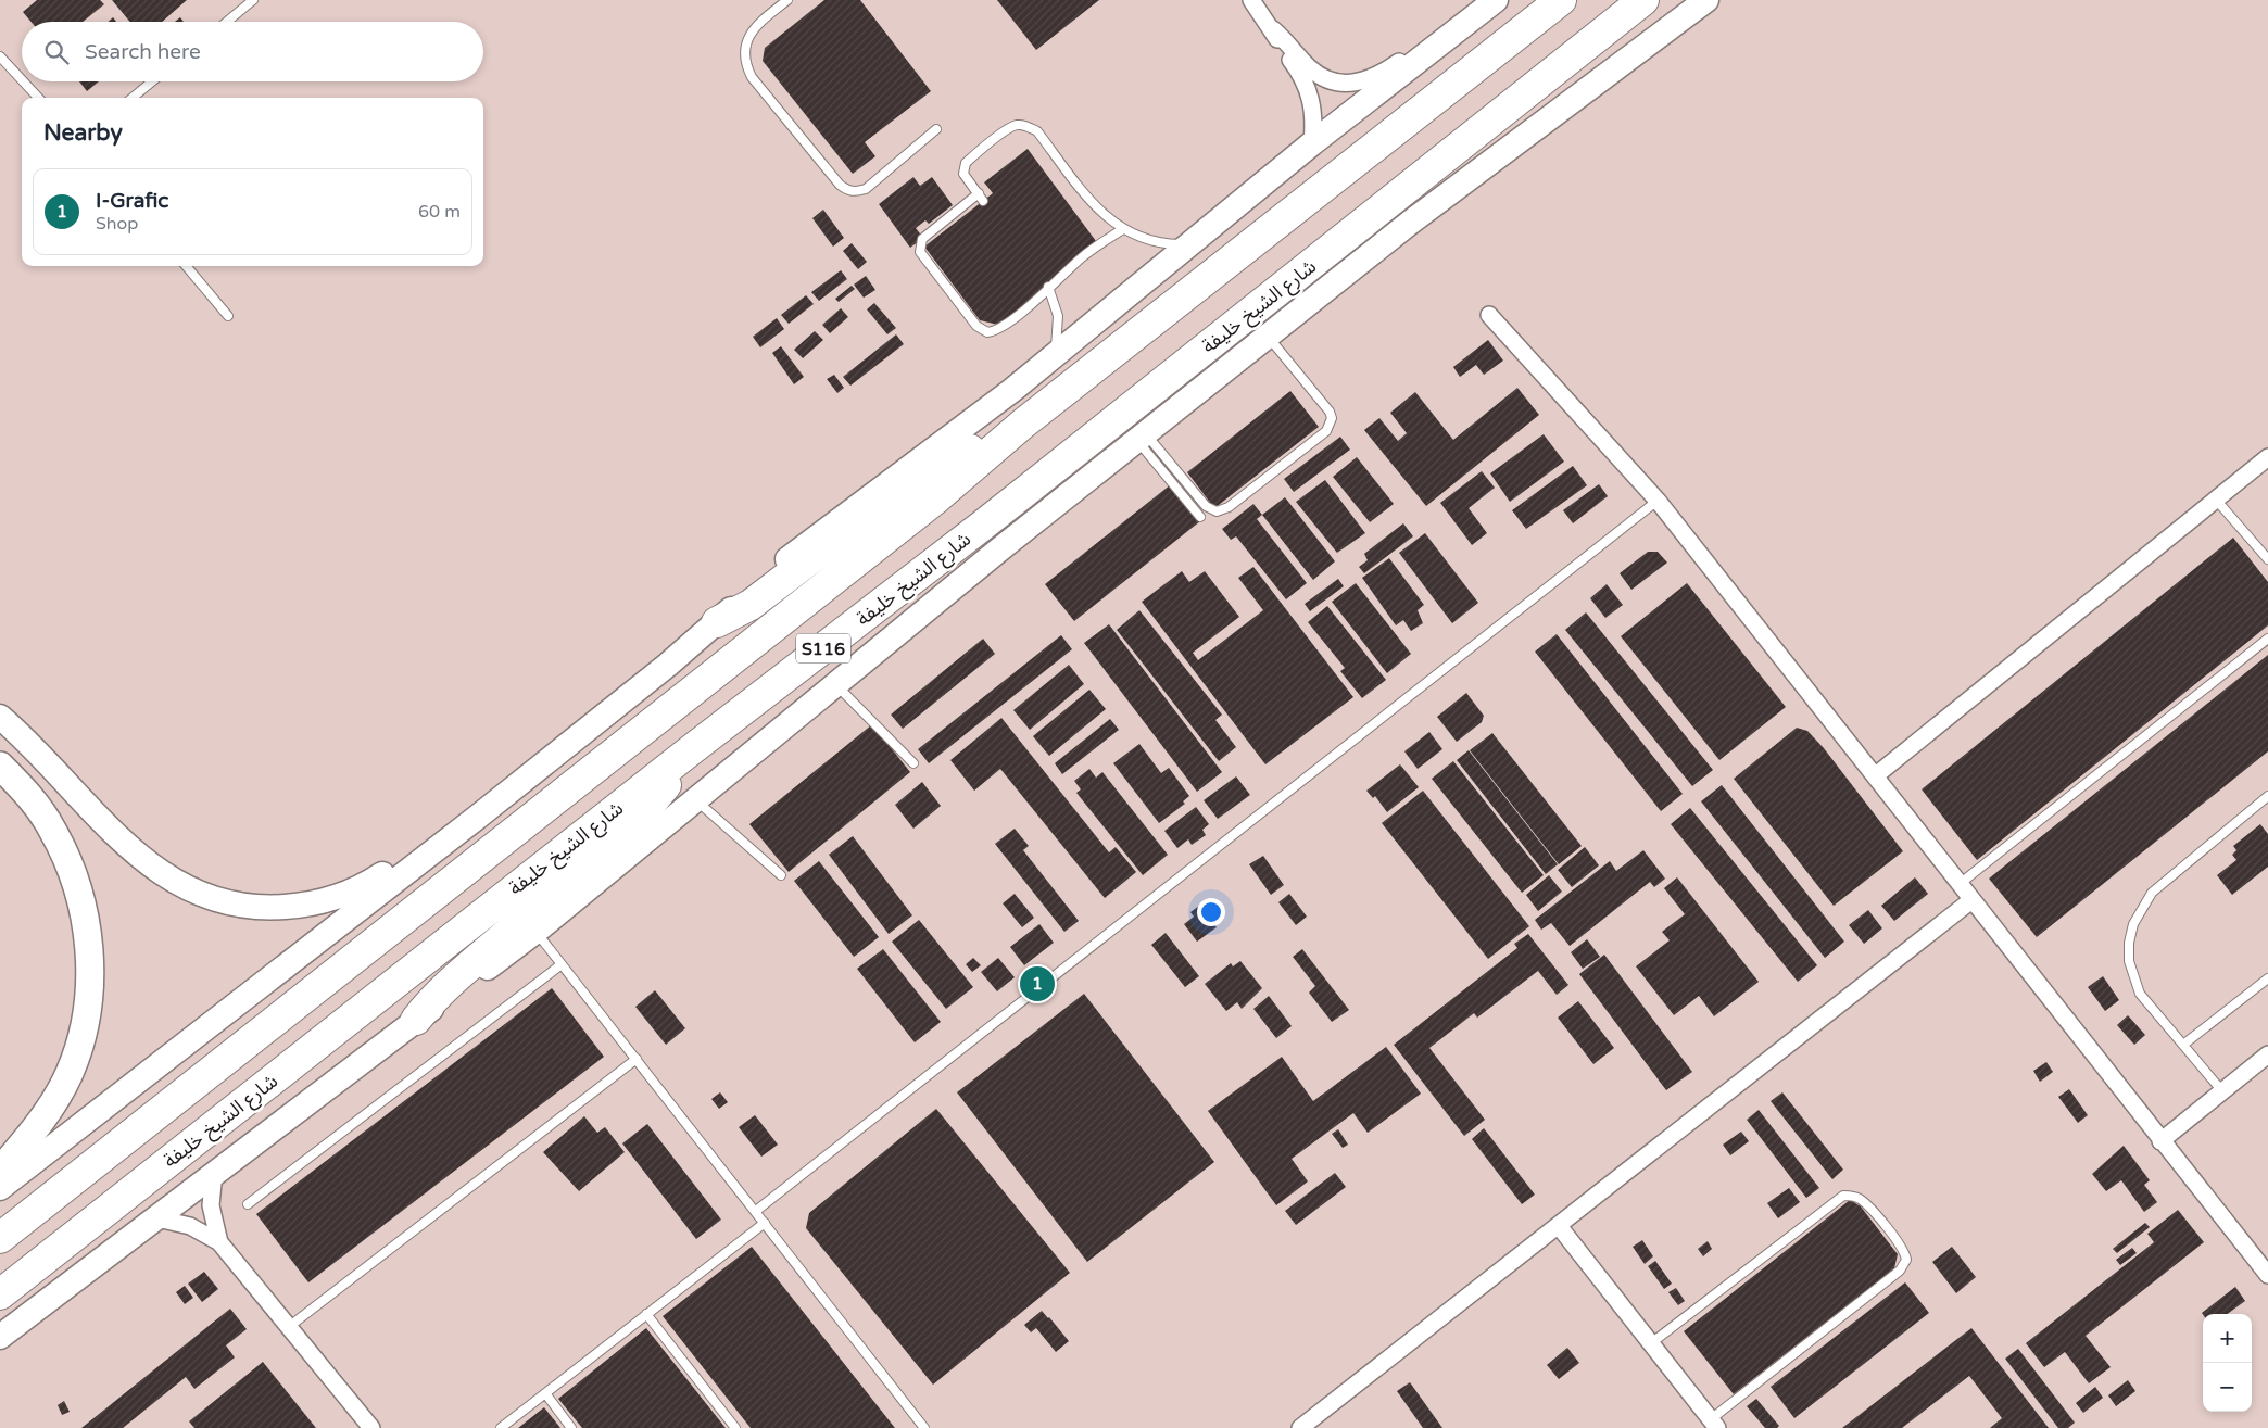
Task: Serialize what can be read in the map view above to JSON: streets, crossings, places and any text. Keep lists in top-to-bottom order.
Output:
{
  "streets": {
    "highway": ["شارع الشيخ خليفة", "S116"]
  },
  "page": {
    "search": "Search here",
    "heading": "Nearby",
    "list": [
      {
        "mark": "1",
        "name": "I-Grafic",
        "note": "Shop",
        "value": "60 m"
      }
    ],
    "pins": "1",
    "map_buttons": ["+", "−"]
  }
}
